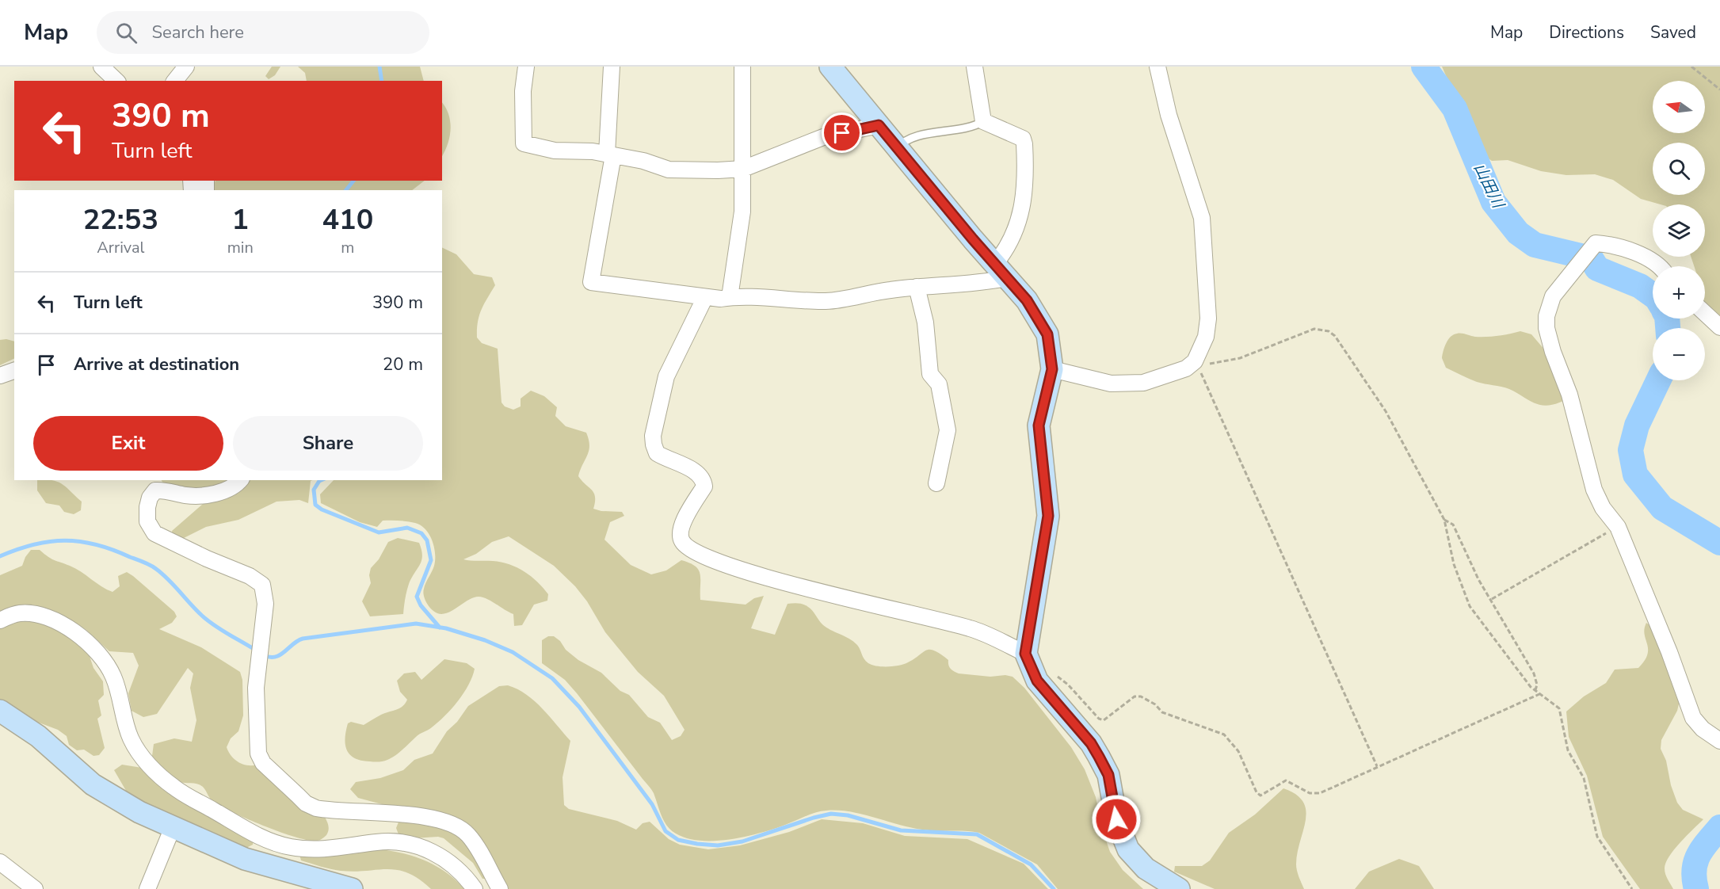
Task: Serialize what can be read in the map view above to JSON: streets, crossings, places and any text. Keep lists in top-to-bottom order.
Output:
{
  "water": ["山田川"],
  "north": "left",
  "page": {
    "header": "Map",
    "search": "Search here",
    "nav": ["Map", "Directions", "Saved"],
    "map_buttons": ["+", "−"],
    "turn": ["390 m", "Turn left"],
    "eta": [
      "22:53",
      "Arrival",
      "1",
      "min",
      "410",
      "m"
    ],
    "list": [
      {
        "name": "Turn left",
        "value": "390 m"
      },
      {
        "name": "Arrive at destination",
        "value": "20 m"
      }
    ],
    "buttons": ["Exit", "Share"]
  }
}
